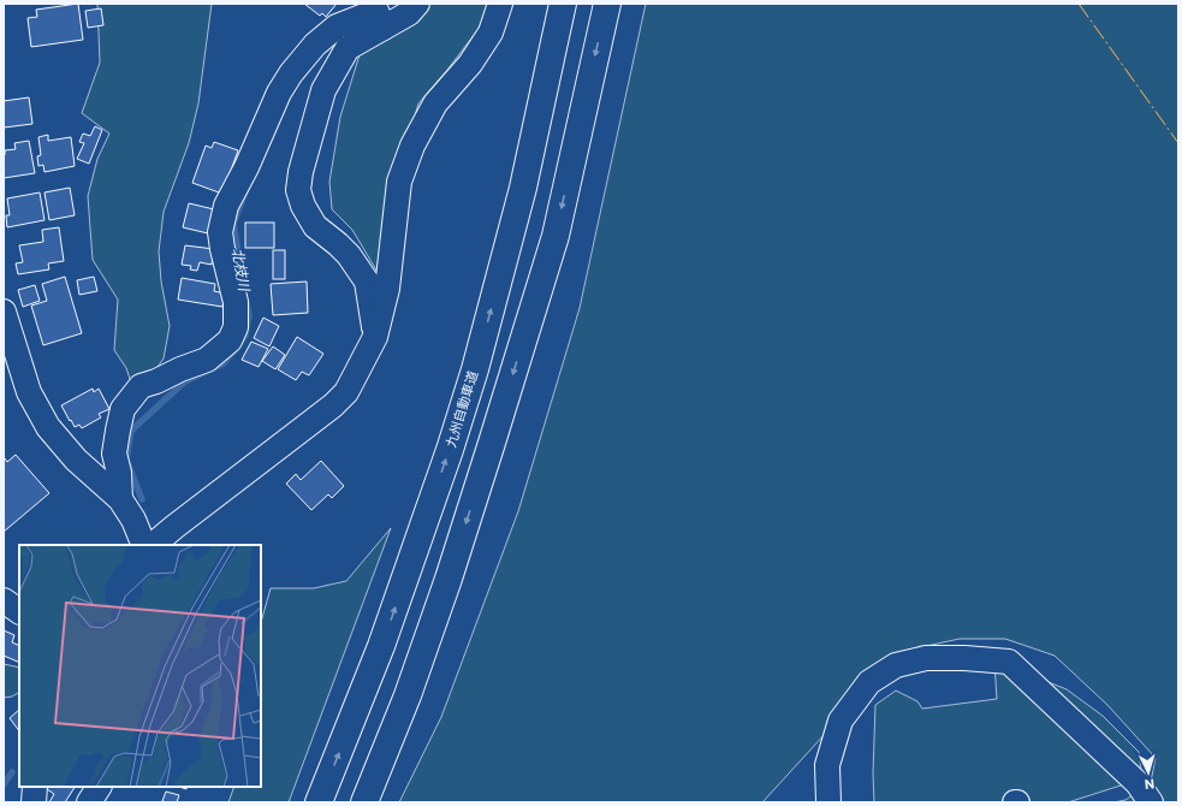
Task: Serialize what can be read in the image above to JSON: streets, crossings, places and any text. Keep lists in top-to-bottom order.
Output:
{
  "streets": {
    "highway": ["九州自動車道"]
  },
  "water": ["北枝川"],
  "north": "bottom"
}
